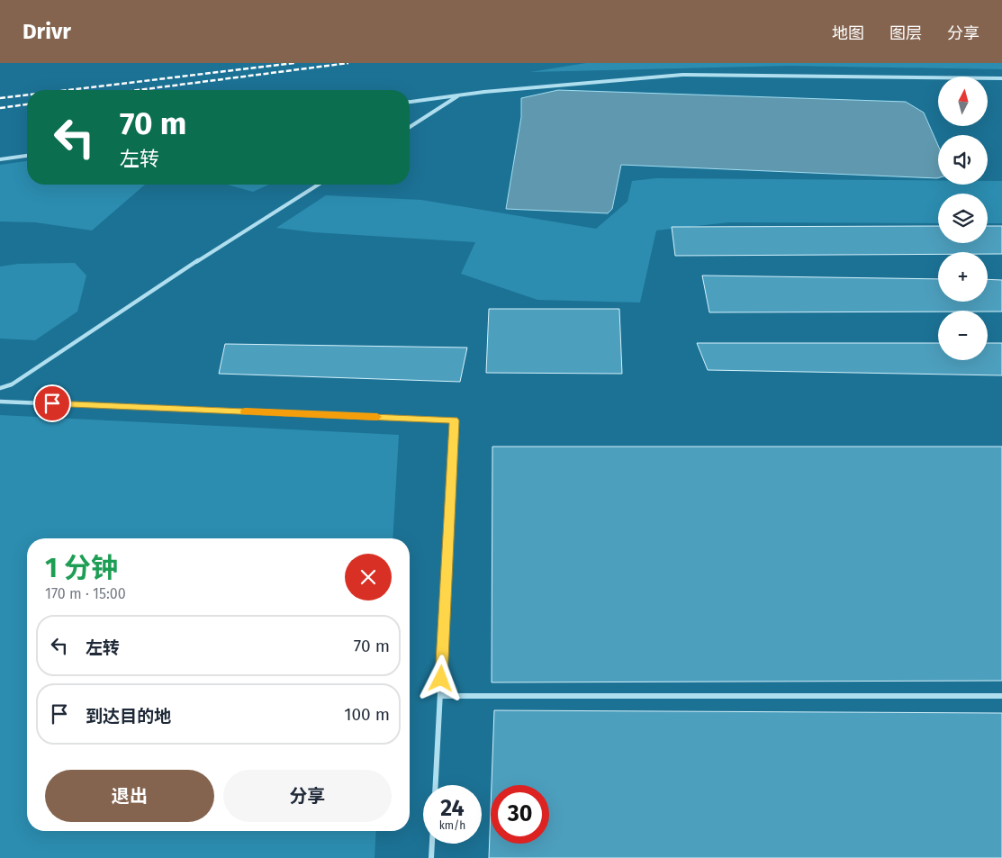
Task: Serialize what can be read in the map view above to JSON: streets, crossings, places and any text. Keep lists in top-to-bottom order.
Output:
{
  "north": "top",
  "page": {
    "header": "Drivr",
    "nav": ["地图", "图层", "分享"],
    "map_buttons": ["+", "−"],
    "turn": ["70 m", "左转"],
    "heading": ["1 分钟", "170 m · 15:00"],
    "list": [
      {
        "name": "左转",
        "value": "70 m"
      },
      {
        "name": "到达目的地",
        "value": "100 m"
      }
    ],
    "buttons": ["退出", "分享"],
    "speed": "24 km/h",
    "limit": "30"
  }
}
